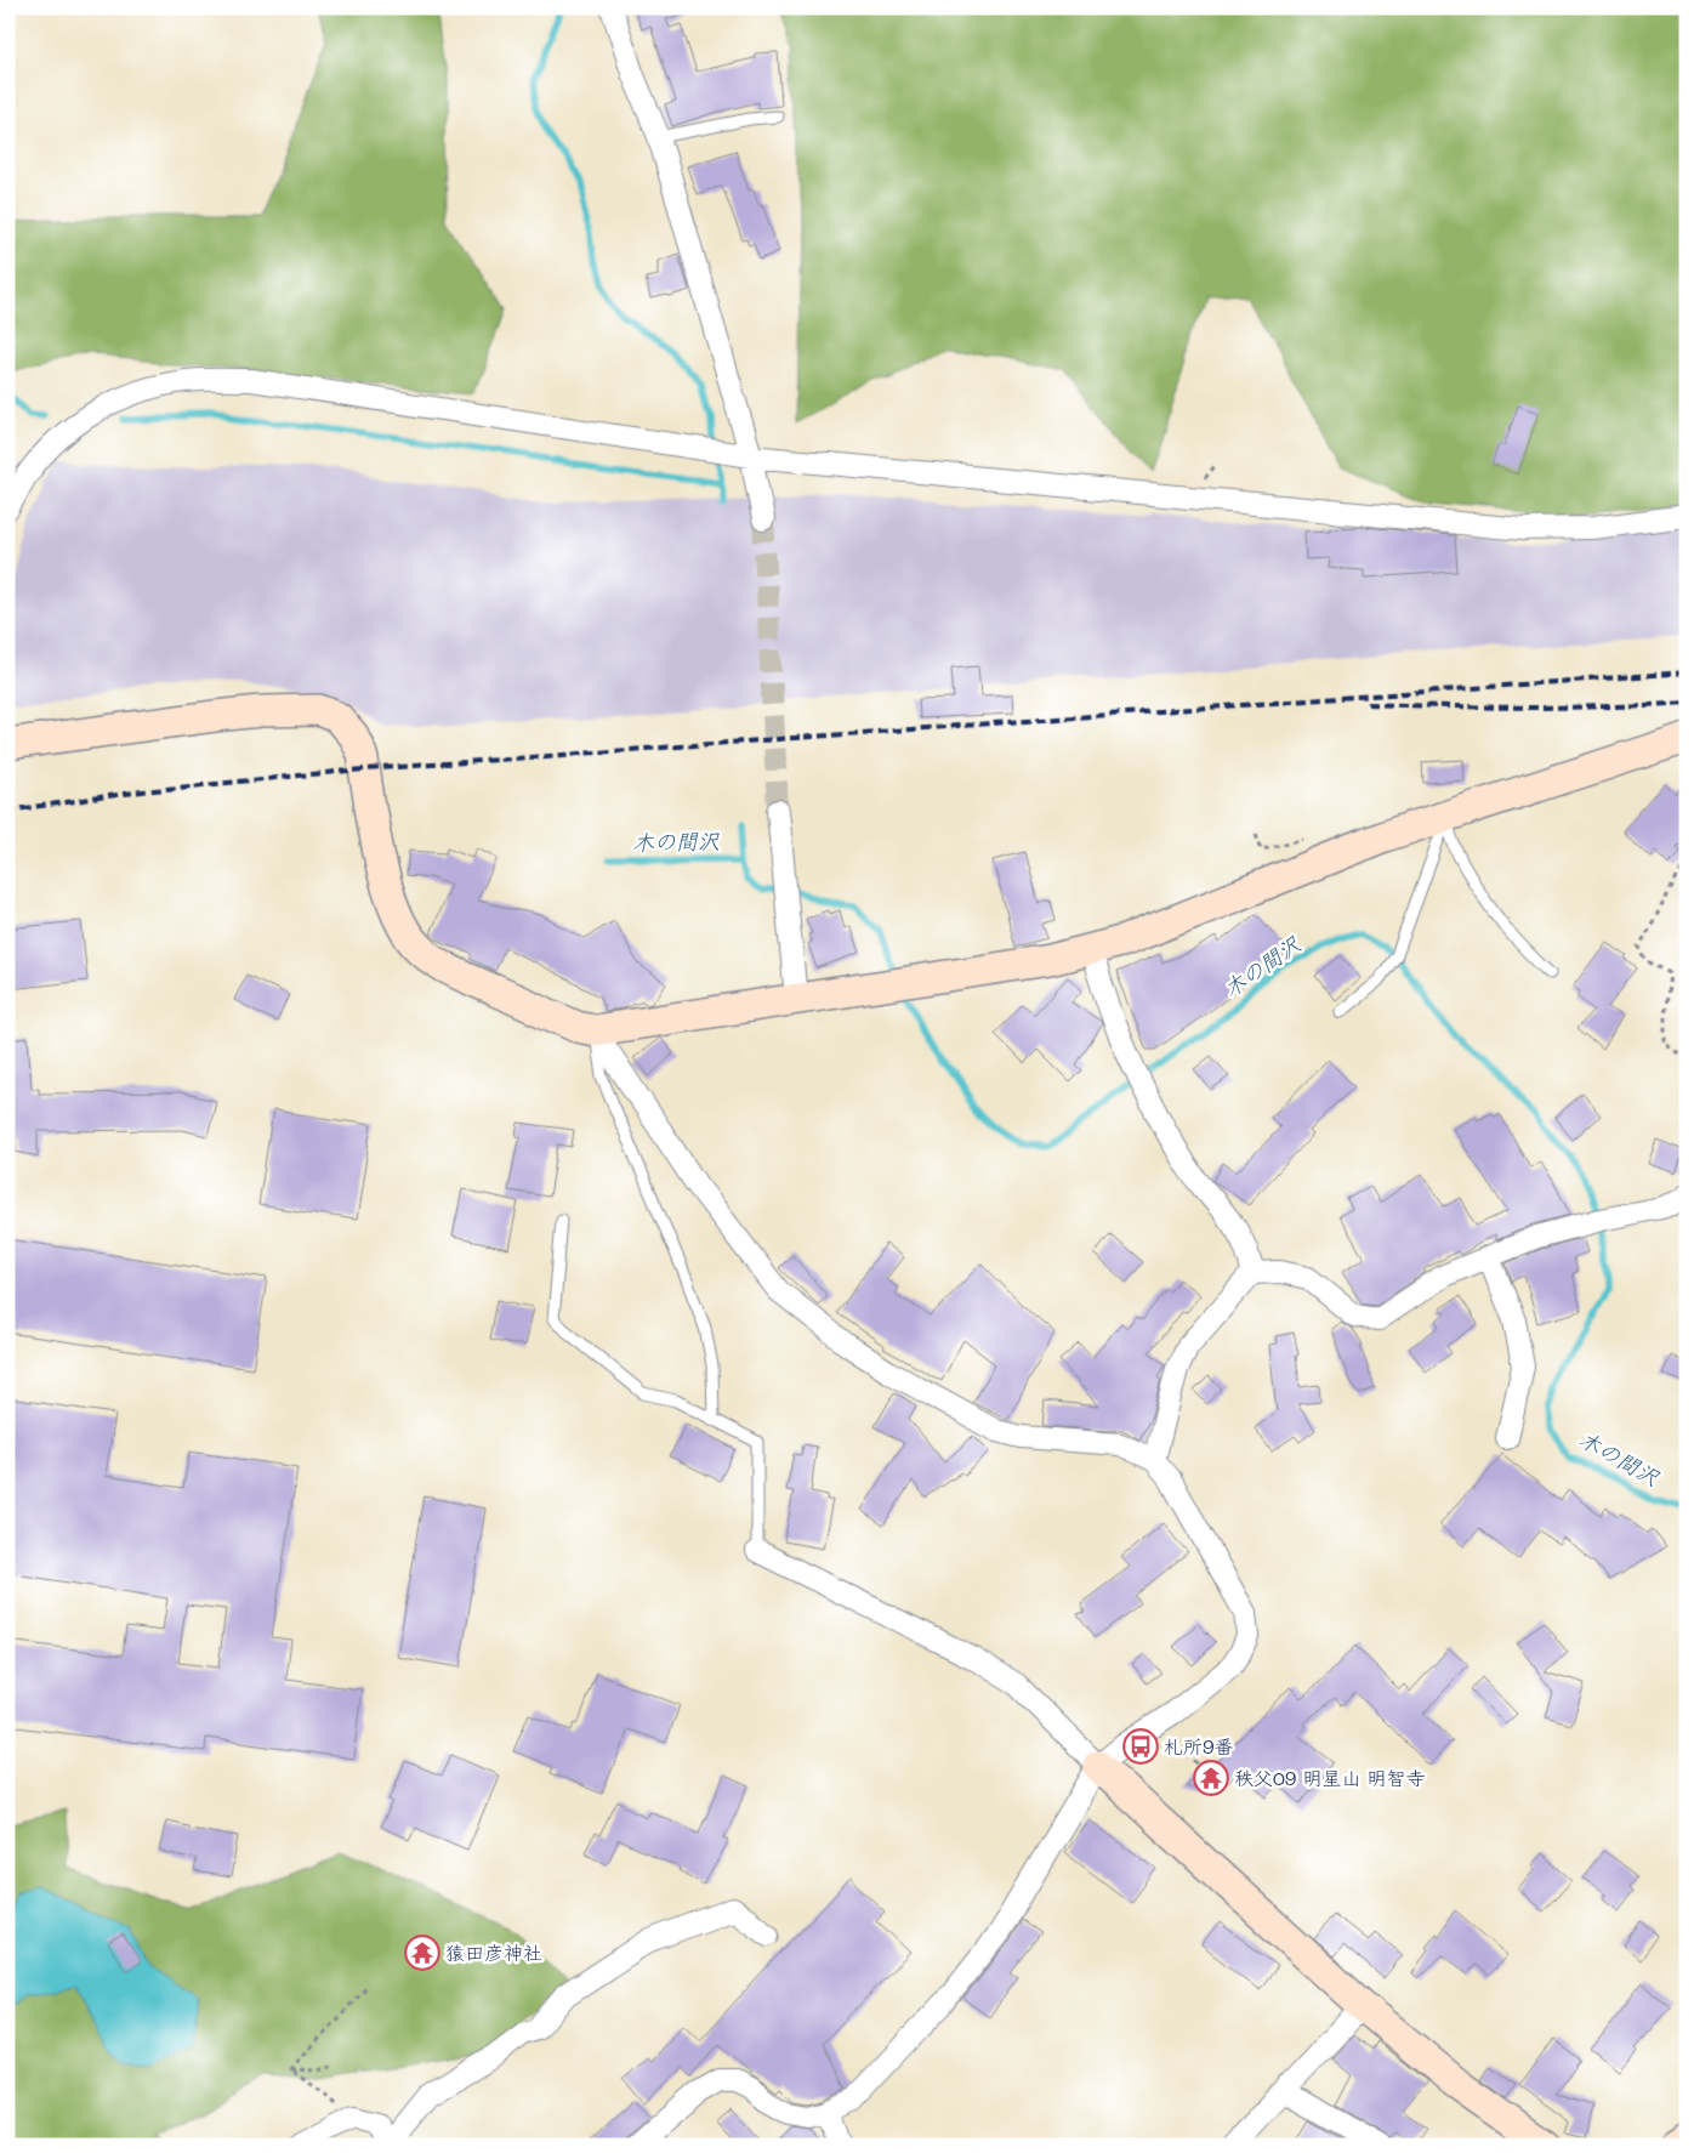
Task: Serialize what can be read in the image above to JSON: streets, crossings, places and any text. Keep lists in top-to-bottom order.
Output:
{
  "water": ["木の間沢"],
  "places": {
    "bus stop": ["札所9番"],
    "temple": ["秩父09 明星山 明智寺", "猿田彦神社"]
  }
}
